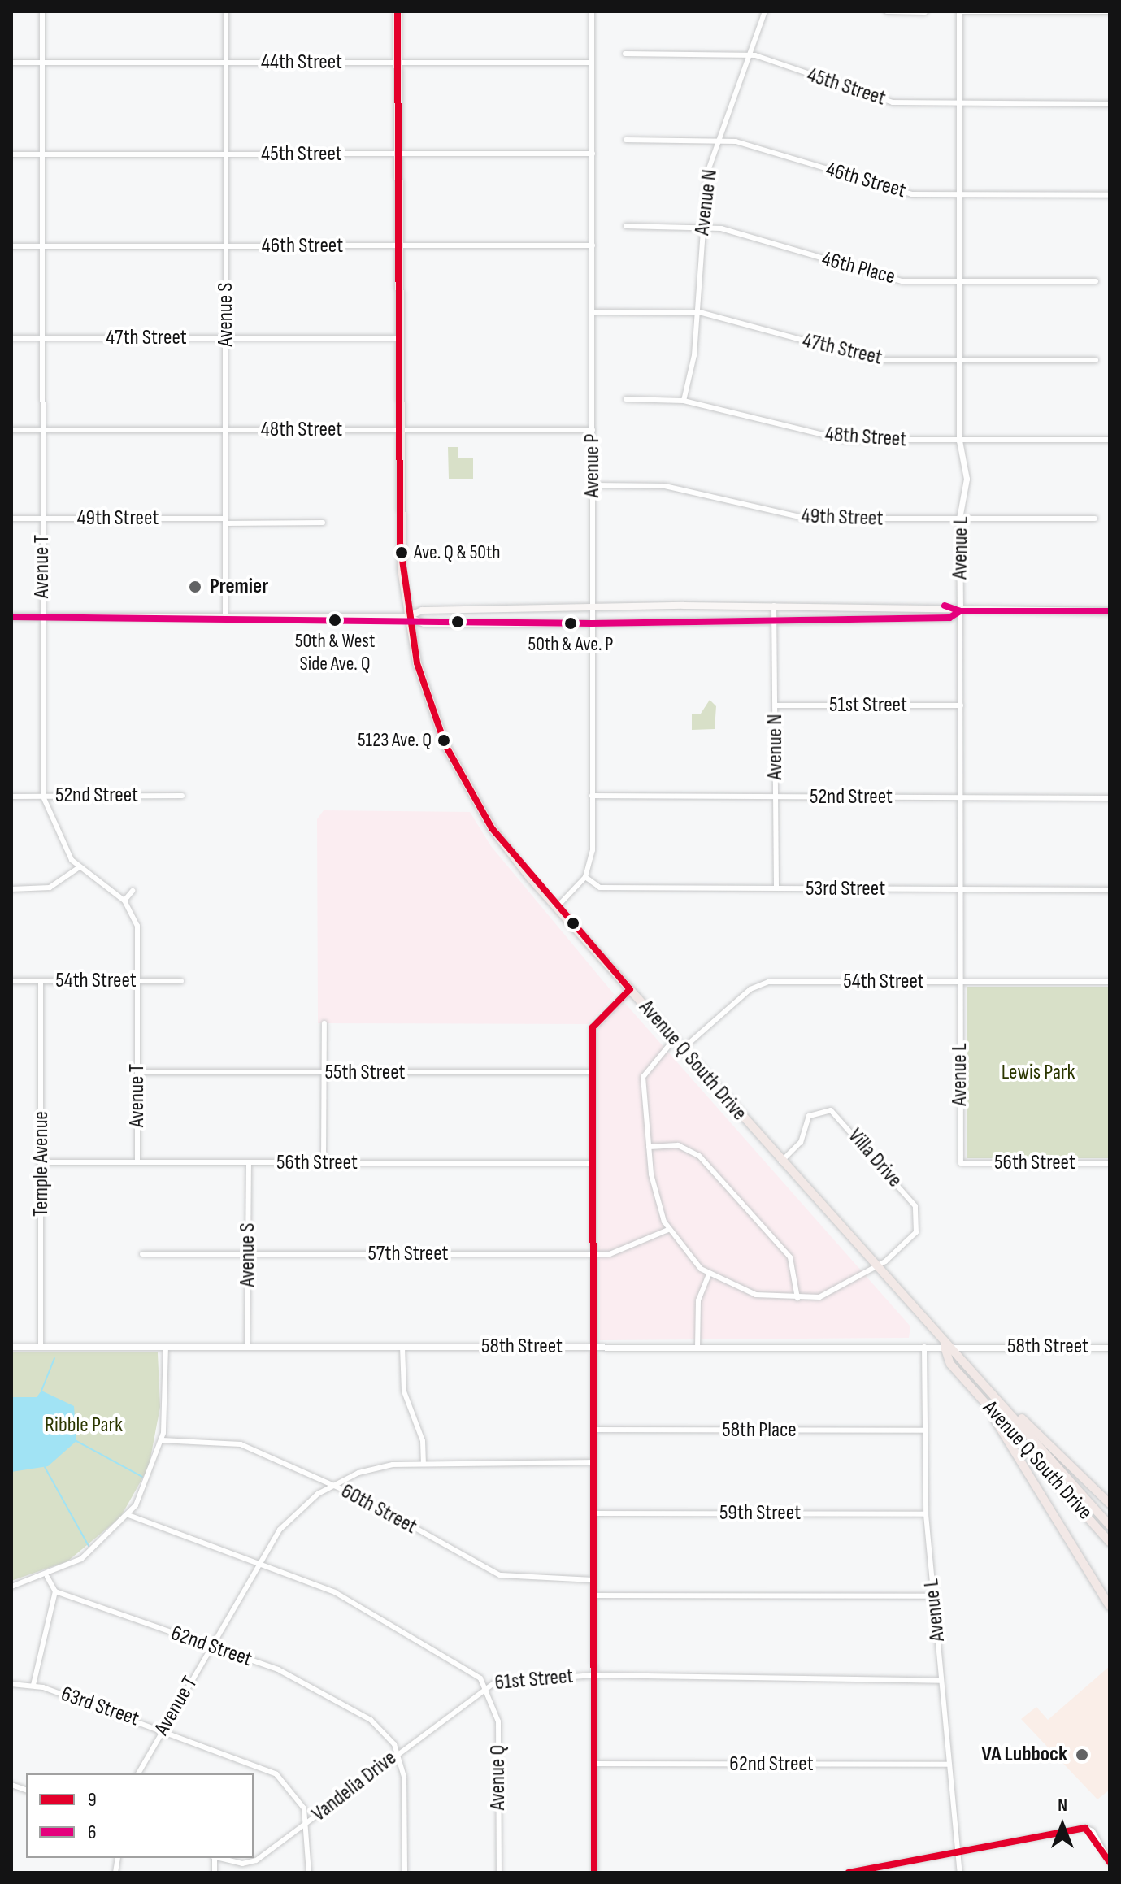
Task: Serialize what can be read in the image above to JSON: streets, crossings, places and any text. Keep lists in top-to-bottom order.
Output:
{
  "streets": {
    "highway": ["Avenue Q South Drive"],
    "street": [
      "44th Street",
      "45th Street",
      "46th Street",
      "Avenue N",
      "46th Place",
      "Avenue S",
      "47th Street",
      "48th Street",
      "Avenue P",
      "49th Street",
      "Avenue L",
      "Avenue T",
      "51st Street",
      "52nd Street",
      "53rd Street",
      "54th Street",
      "55th Street",
      "Villa Drive",
      "56th Street",
      "Temple Avenue",
      "57th Street",
      "58th Street",
      "58th Place",
      "60th Street",
      "59th Street",
      "62nd Street",
      "61st Street",
      "63rd Street",
      "Avenue Q",
      "Vandelia Drive"
    ]
  },
  "crossings": [
    ["44th Street", "Avenue S"],
    ["44th Street", "Avenue P"],
    ["44th Street", "Avenue T"],
    ["45th Street", "Avenue N"],
    ["45th Street", "Avenue S"],
    ["45th Street", "Avenue P"],
    ["45th Street", "Avenue L"],
    ["45th Street", "Avenue T"],
    ["46th Street", "Avenue N"],
    ["46th Street", "Avenue S"],
    ["46th Street", "Avenue P"],
    ["46th Street", "Avenue L"],
    ["46th Street", "Avenue T"],
    ["Avenue N", "46th Place"],
    ["Avenue N", "47th Street"],
    ["Avenue N", "48th Street"],
    ["Avenue N", "51st Street"],
    ["Avenue N", "52nd Street"],
    ["Avenue N", "53rd Street"],
    ["46th Place", "Avenue L"],
    ["Avenue S", "47th Street"],
    ["Avenue S", "48th Street"],
    ["Avenue S", "49th Street"],
    ["Avenue S", "56th Street"],
    ["Avenue S", "57th Street"],
    ["Avenue S", "58th Street"],
    ["47th Street", "Avenue P"],
    ["47th Street", "Avenue L"],
    ["47th Street", "Avenue T"],
    ["48th Street", "Avenue P"],
    ["48th Street", "Avenue L"],
    ["48th Street", "Avenue T"],
    ["Avenue P", "49th Street"],
    ["Avenue P", "52nd Street"],
    ["Avenue P", "53rd Street"],
    ["49th Street", "Avenue L"],
    ["49th Street", "Avenue T"],
    ["Avenue L", "51st Street"],
    ["Avenue L", "52nd Street"],
    ["Avenue L", "53rd Street"],
    ["Avenue L", "54th Street"],
    ["Avenue L", "56th Street"],
    ["Avenue L", "58th Street"],
    ["Avenue L", "58th Place"],
    ["Avenue L", "59th Street"],
    ["Avenue L", "62nd Street"],
    ["Avenue L", "61st Street"],
    ["Avenue T", "52nd Street"],
    ["Avenue T", "54th Street"],
    ["Avenue T", "55th Street"],
    ["Avenue T", "56th Street"],
    ["Avenue T", "60th Street"],
    ["Avenue T", "62nd Street"],
    ["Avenue T", "61st Street"],
    ["Avenue T", "63rd Street"],
    ["54th Street", "Avenue Q South Drive"],
    ["54th Street", "Temple Avenue"],
    ["Avenue Q South Drive", "Villa Drive"],
    ["Avenue Q South Drive", "58th Street"],
    ["56th Street", "Temple Avenue"],
    ["Temple Avenue", "58th Street"],
    ["62nd Street", "Vandelia Drive"],
    ["61st Street", "Avenue Q"],
    ["61st Street", "Vandelia Drive"],
    ["63rd Street", "Vandelia Drive"],
    ["Avenue Q", "Vandelia Drive"]
  ],
  "parks": ["Lewis Park", "Ribble Park"],
  "places": [
    "Ave. Q & 50th",
    "Premier",
    "50th & West Side Ave. Q",
    "50th & Ave. P",
    "5123 Ave. Q",
    "VA Lubbock"
  ],
  "lines": ["transit line 9", "transit line 6"],
  "legend": ["9", "6"],
  "north": "top"
}
